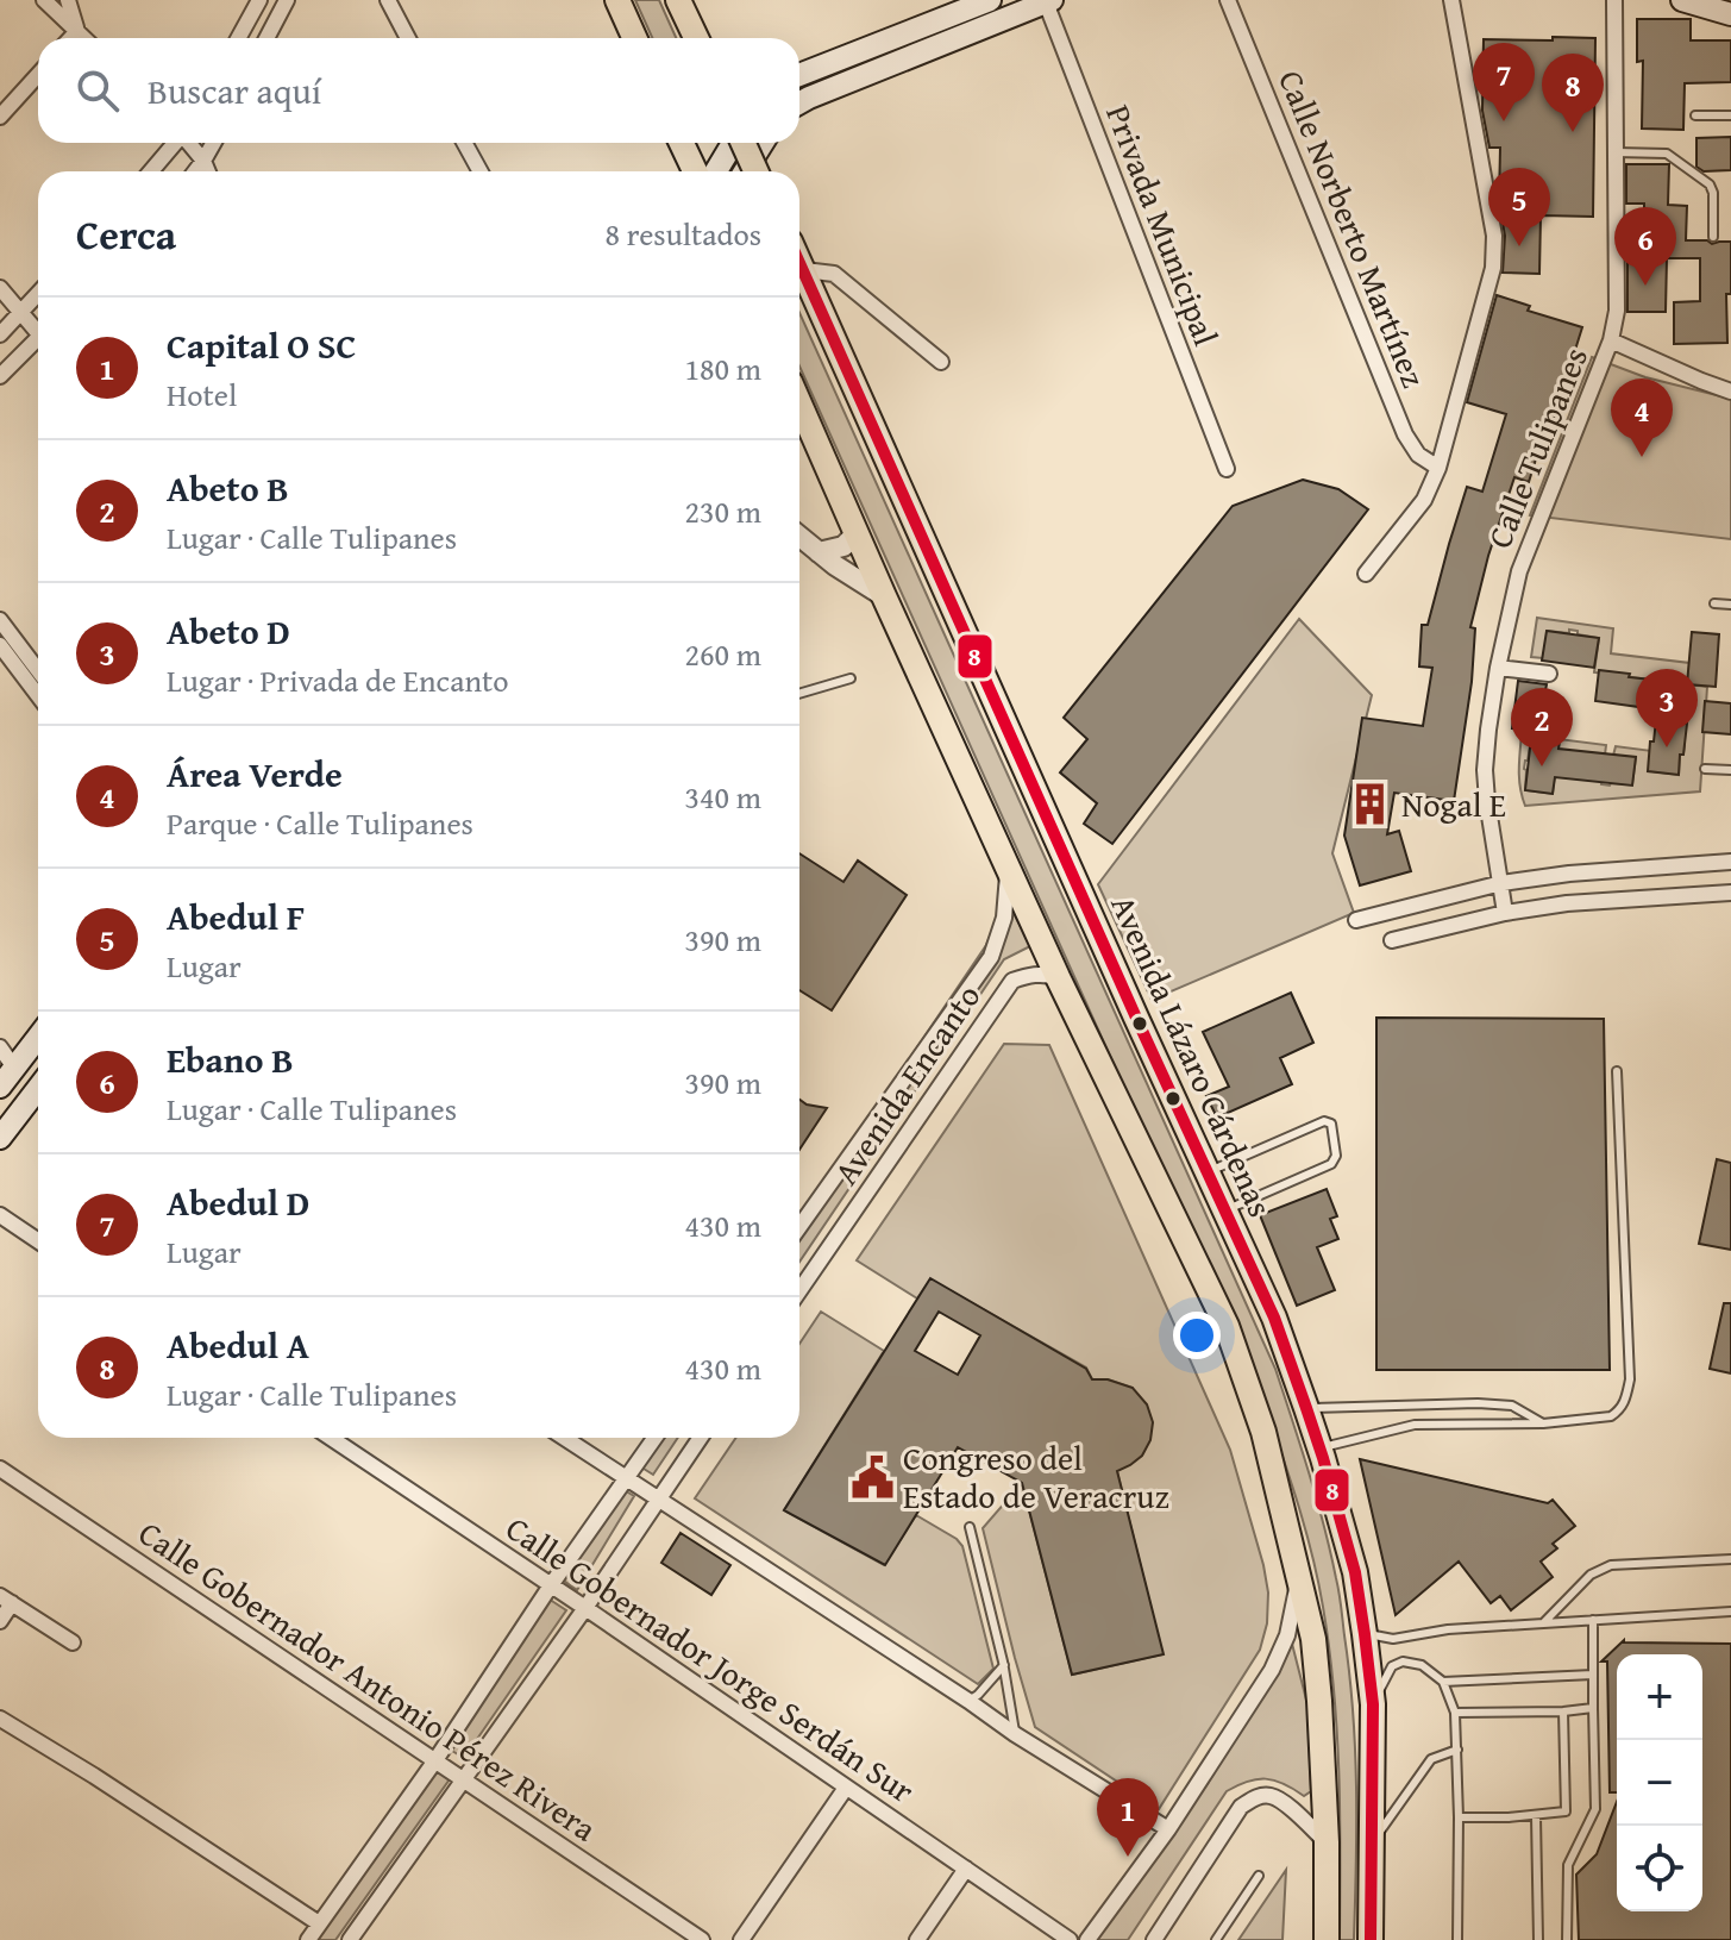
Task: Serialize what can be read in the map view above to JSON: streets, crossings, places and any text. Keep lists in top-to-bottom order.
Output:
{
  "streets": {
    "highway": ["Avenida Lázaro Cárdenas"],
    "street": [
      "Privada Municipal",
      "Calle Norberto Martínez",
      "Calle Tulipanes",
      "Avenida Encanto",
      "Calle Gobernador Jorge Serdán Sur",
      "Calle Gobernador Antonio Pérez Rivera"
    ]
  },
  "places": {
    "building": ["Nogal E"],
    "public building": ["Congreso del Estado de Veracruz"]
  },
  "lines": ["transit line 8"],
  "page": {
    "search": "Buscar aquí",
    "pins": [
      "7",
      "8",
      "5",
      "6",
      "4",
      "3",
      "2",
      "1"
    ],
    "heading": ["Cerca", "8 resultados"],
    "list": [
      {
        "mark": "1",
        "name": "Capital O SC",
        "note": "Hotel",
        "value": "180 m"
      },
      {
        "mark": "2",
        "name": "Abeto B",
        "note": "Lugar · Calle Tulipanes",
        "value": "230 m"
      },
      {
        "mark": "3",
        "name": "Abeto D",
        "note": "Lugar · Privada de Encanto",
        "value": "260 m"
      },
      {
        "mark": "4",
        "name": "Área Verde",
        "note": "Parque · Calle Tulipanes",
        "value": "340 m"
      },
      {
        "mark": "5",
        "name": "Abedul F",
        "note": "Lugar",
        "value": "390 m"
      },
      {
        "mark": "6",
        "name": "Ebano B",
        "note": "Lugar · Calle Tulipanes",
        "value": "390 m"
      },
      {
        "mark": "7",
        "name": "Abedul D",
        "note": "Lugar",
        "value": "430 m"
      },
      {
        "mark": "8",
        "name": "Abedul A",
        "note": "Lugar · Calle Tulipanes",
        "value": "430 m"
      }
    ],
    "map_buttons": ["+", "−"]
  }
}
